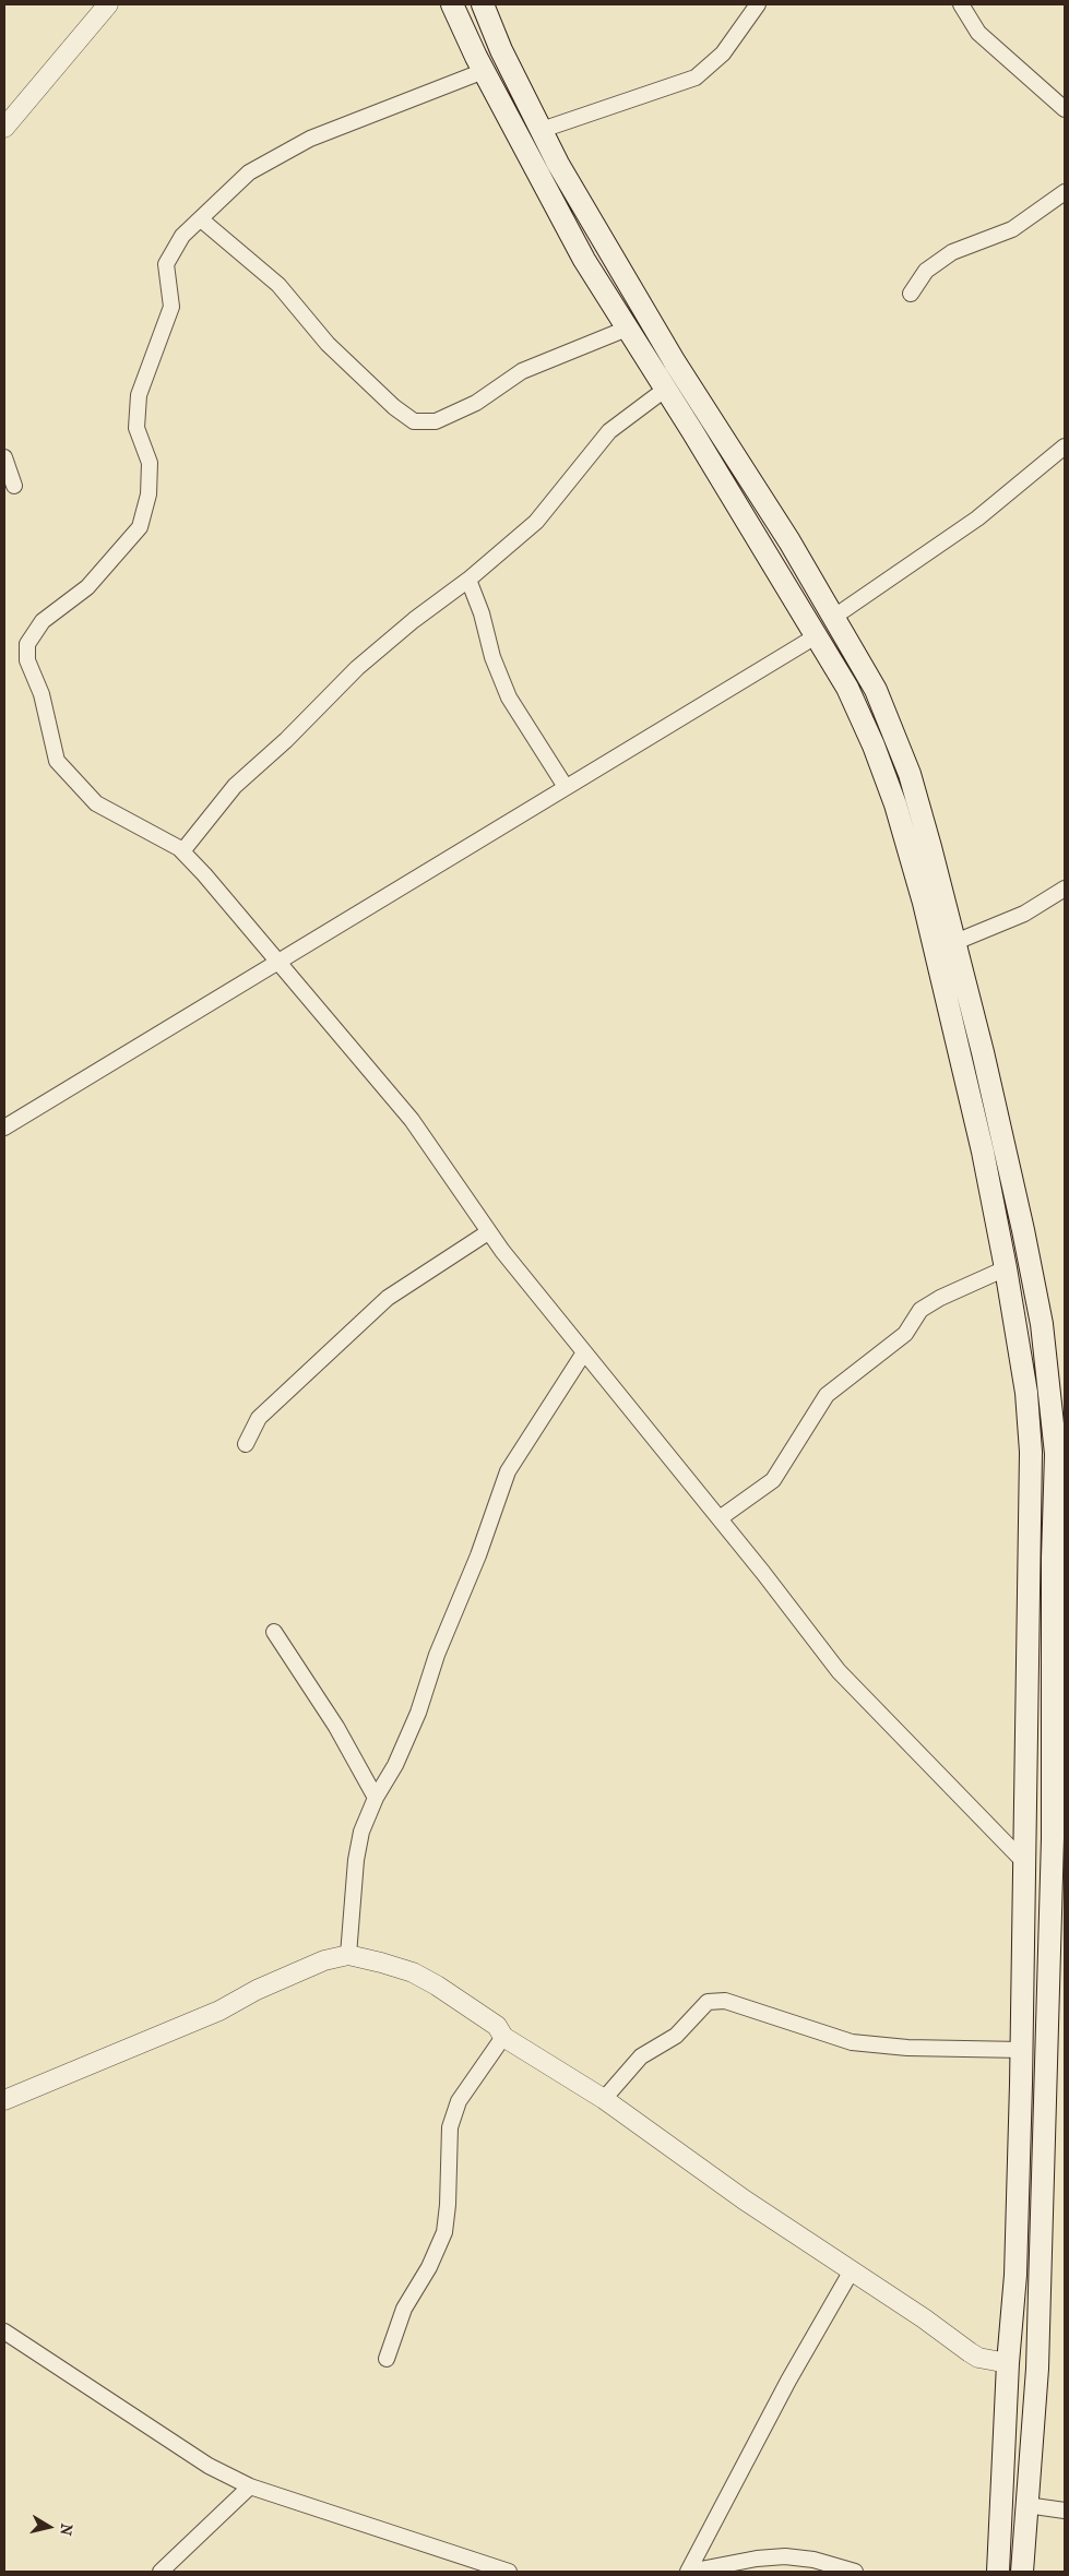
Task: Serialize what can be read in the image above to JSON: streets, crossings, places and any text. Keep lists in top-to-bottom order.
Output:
{
  "north": "right"
}
